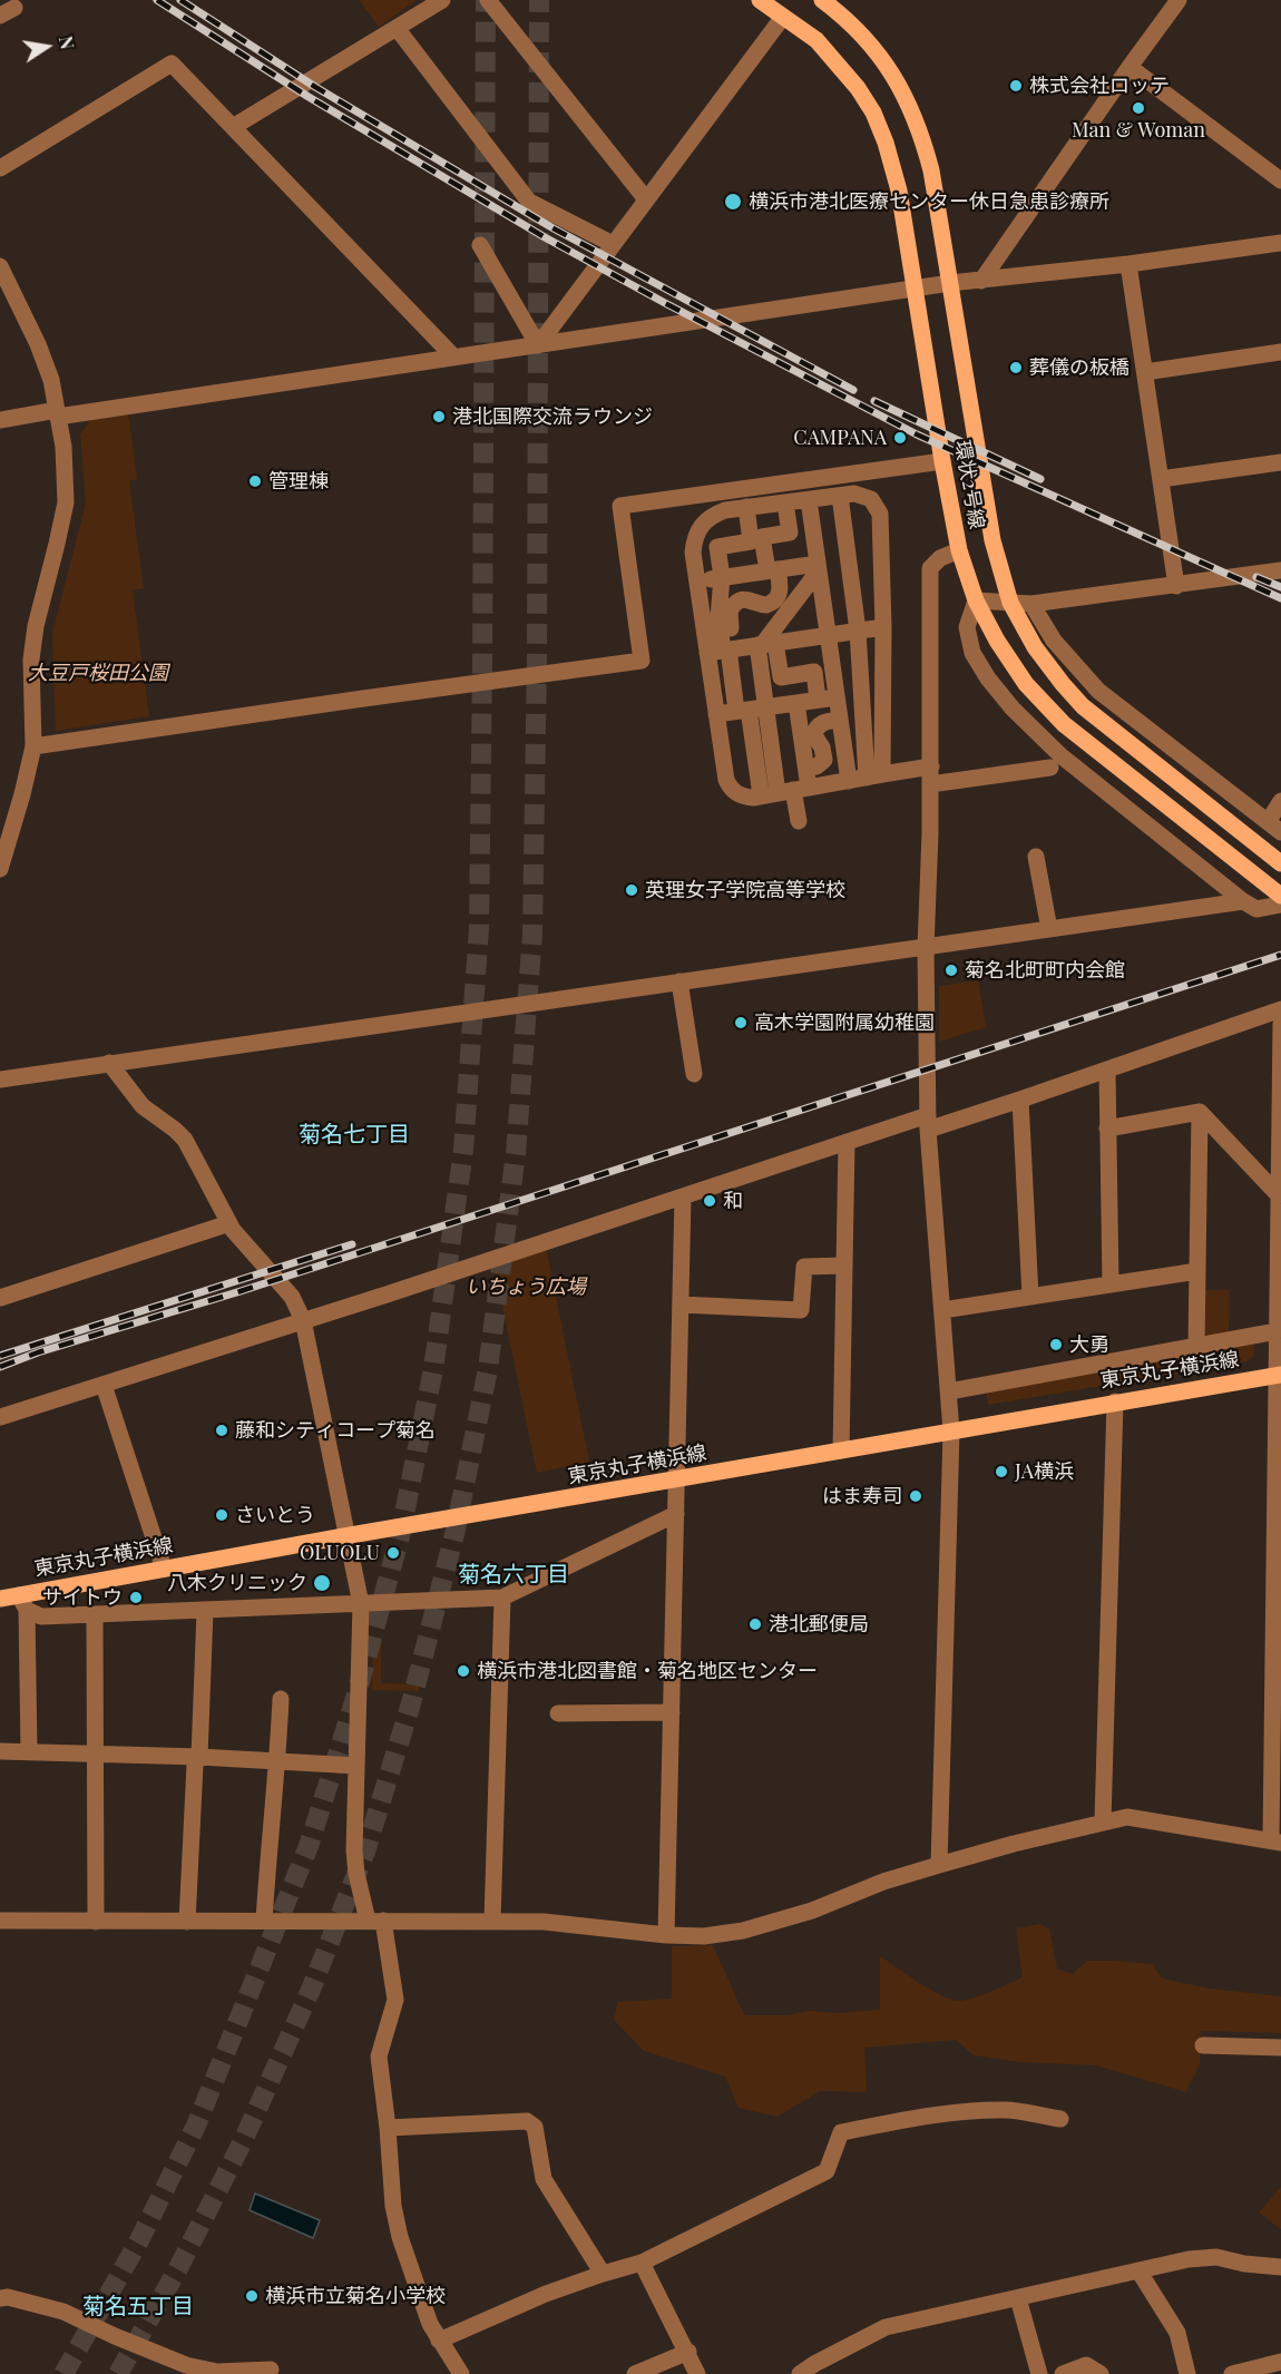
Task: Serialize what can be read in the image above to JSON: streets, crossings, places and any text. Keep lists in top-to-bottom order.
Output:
{
  "streets": {
    "main road": ["環状2号線", "東京丸子横浜線"]
  },
  "districts": ["菊名七丁目", "菊名六丁目", "菊名五丁目"],
  "parks": ["大豆戸桜田公園", "いちょう広場"],
  "places": [
    "株式会社ロッテ",
    "Man & Woman",
    "横浜市港北医療センター休日急患診療所",
    "葬儀の板橋",
    "港北国際交流ラウンジ",
    "CAMPANA",
    "管理棟",
    "英理女子学院高等学校",
    "菊名北町町内会館",
    "高木学園附属幼稚園",
    "和",
    "大勇",
    "藤和シティコープ菊名",
    "JA横浜",
    "はま寿司",
    "さいとう",
    "OLUOLU",
    "八木クリニック",
    "サイトウ",
    "港北郵便局",
    "横浜市港北図書館・菊名地区センター",
    "横浜市立菊名小学校"
  ],
  "north": "right"
}
